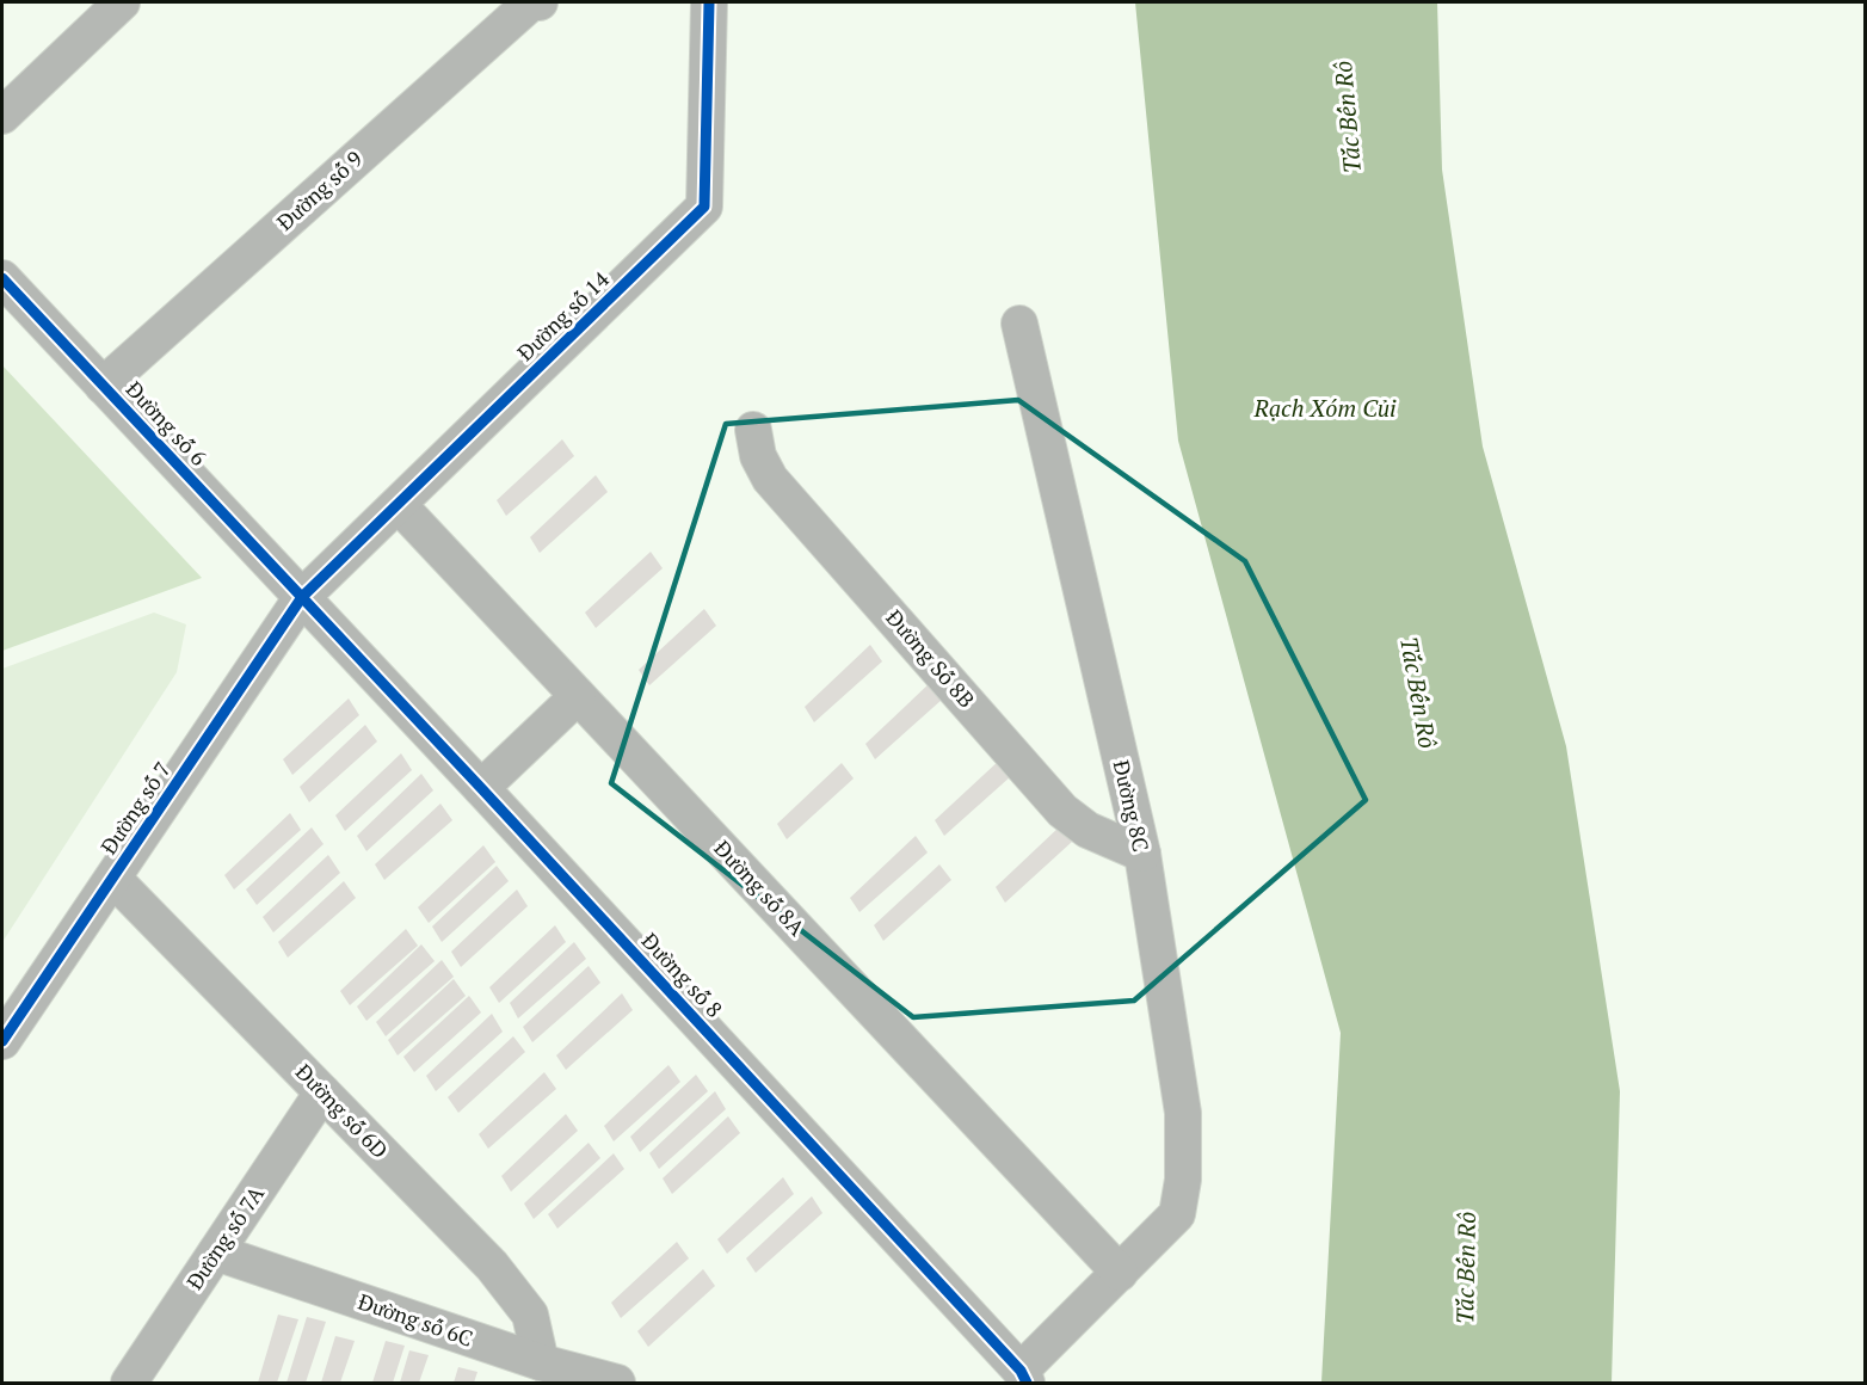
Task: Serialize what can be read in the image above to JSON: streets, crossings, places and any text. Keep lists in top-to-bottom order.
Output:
{
  "streets": {
    "street": [
      "Đường số 9",
      "Đường số 14",
      "Đường số 6",
      "Đường Số 8B",
      "Đường 8C",
      "Đường số 7",
      "Đường số 8A",
      "Đường số 8",
      "Đường số 6D",
      "Đường số 7A",
      "Đường số 6C"
    ]
  },
  "crossings": [
    ["Đường số 9", "Đường số 6"],
    ["Đường số 14", "Đường số 6"],
    ["Đường số 14", "Đường số 7"],
    ["Đường số 14", "Đường số 8A"],
    ["Đường số 14", "Đường số 8"],
    ["Đường số 6", "Đường số 7"],
    ["Đường số 6", "Đường số 8"],
    ["Đường Số 8B", "Đường 8C"],
    ["Đường 8C", "Đường số 8A"],
    ["Đường 8C", "Đường số 8"],
    ["Đường số 7", "Đường số 8"],
    ["Đường số 7", "Đường số 6D"],
    ["Đường số 6D", "Đường số 7A"],
    ["Đường số 6D", "Đường số 6C"],
    ["Đường số 7A", "Đường số 6C"]
  ],
  "water": ["Tắc Bến Rô", "Rạch Xóm Củi"]
}
